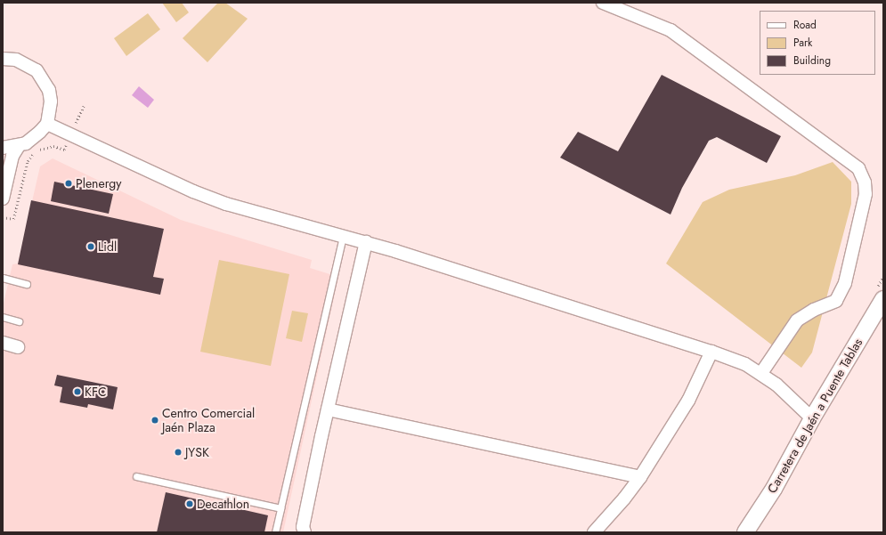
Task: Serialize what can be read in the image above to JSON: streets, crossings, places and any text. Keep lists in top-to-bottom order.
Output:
{
  "streets": {
    "street": ["Carretera de Jaén a Puente Tablas"]
  },
  "places": [
    "Plenergy",
    "Lidl",
    "KFC",
    "Centro Comercial Jaén Plaza",
    "JYSK",
    "Decathlon"
  ],
  "legend": ["Road", "Park", "Building"]
}
